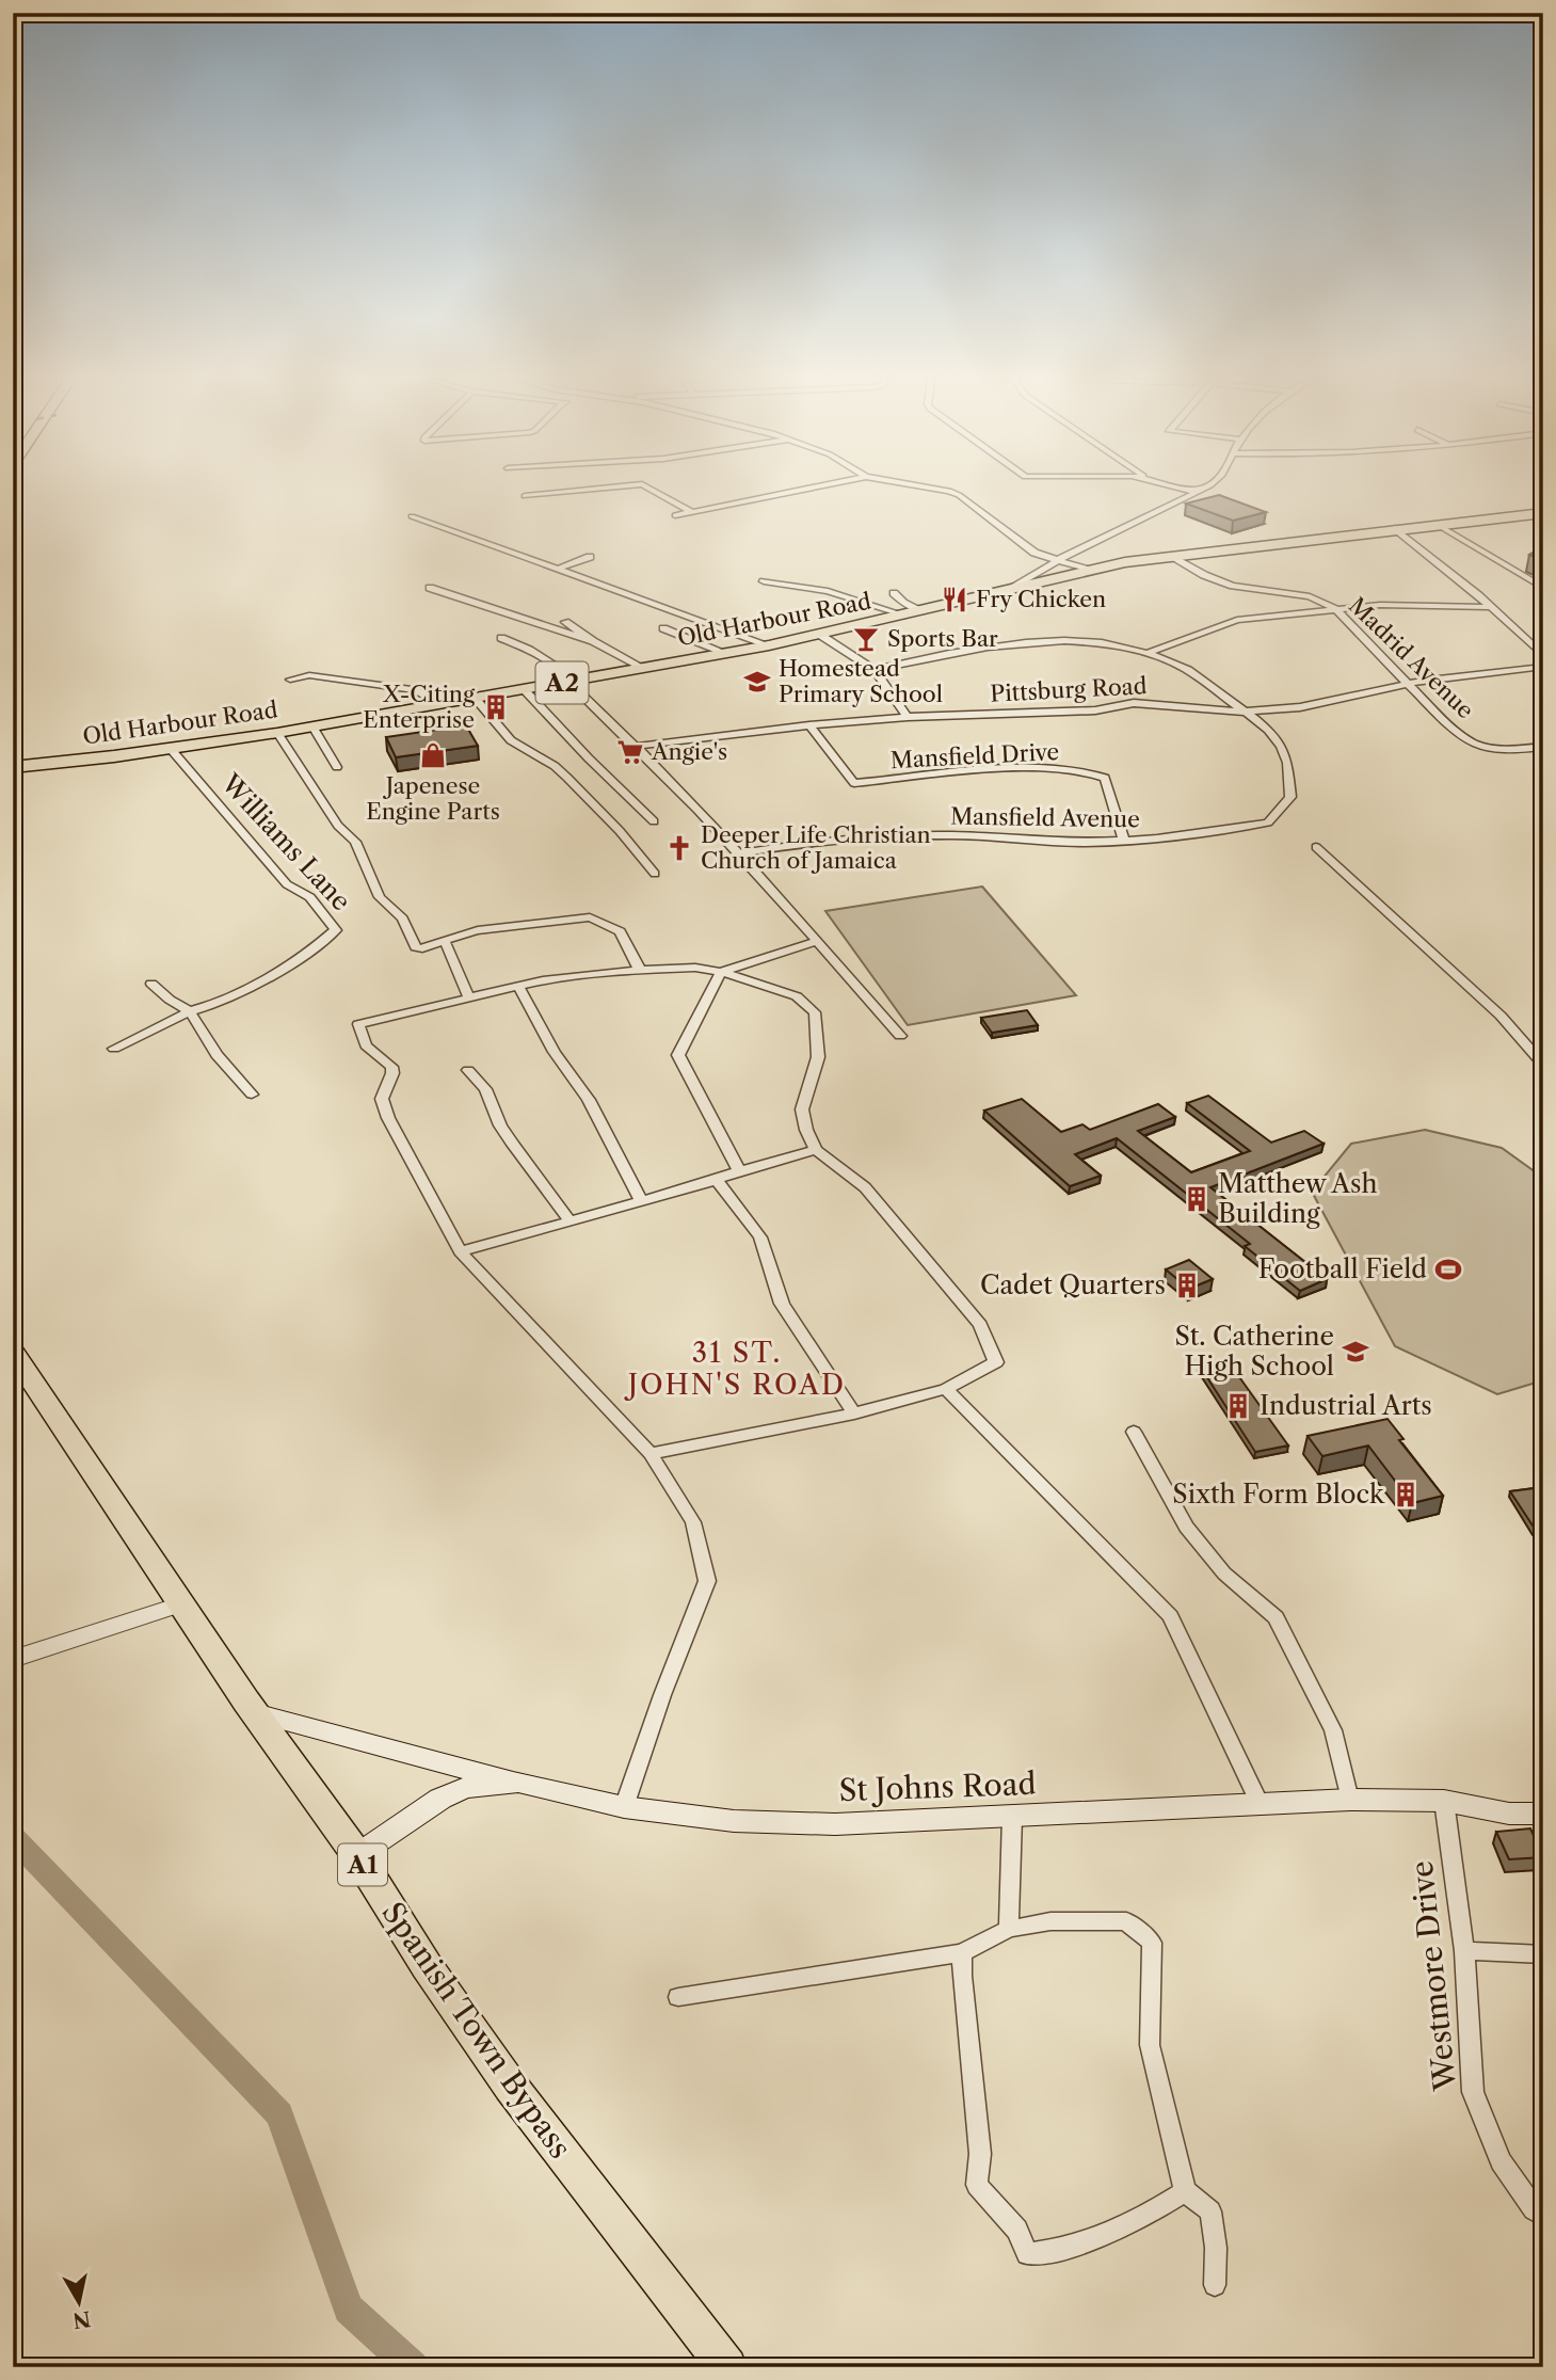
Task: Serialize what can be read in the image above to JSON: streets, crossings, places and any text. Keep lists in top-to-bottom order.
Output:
{
  "streets": {
    "main road": [
      "Old Harbour Road",
      "A2",
      "St Johns Road",
      "A1",
      "Spanish Town Bypass"
    ],
    "street": [
      "Madrid Avenue",
      "Pittsburg Road",
      "Mansfield Drive",
      "Mansfield Avenue",
      "Williams Lane",
      "Westmore Drive"
    ]
  },
  "crossings": [
    ["Old Harbour Road", "Madrid Avenue"],
    ["Old Harbour Road", "Williams Lane"],
    ["Madrid Avenue", "Pittsburg Road"],
    ["Pittsburg Road", "Mansfield Drive"],
    ["Pittsburg Road", "Mansfield Avenue"],
    ["Mansfield Drive", "Mansfield Avenue"],
    ["St Johns Road", "Westmore Drive"],
    ["St Johns Road", "Spanish Town Bypass"]
  ],
  "districts": ["31 ST. JOHN'S ROAD"],
  "places": {
    "restaurant": ["Fry Chicken"],
    "bar": ["Sports Bar"],
    "school or university": ["Homestead Primary School", "St. Catherine High School"],
    "building": [
      "X-Citing Enterprise",
      "Matthew Ash Building",
      "Cadet Quarters",
      "Industrial Arts",
      "Sixth Form Block"
    ],
    "supermarket": ["Angie's"],
    "shop": ["Japenese Engine Parts"],
    "church": ["Deeper Life Christian Church of Jamaica"],
    "sports": ["Football Field"]
  },
  "north": "bottom"
}
